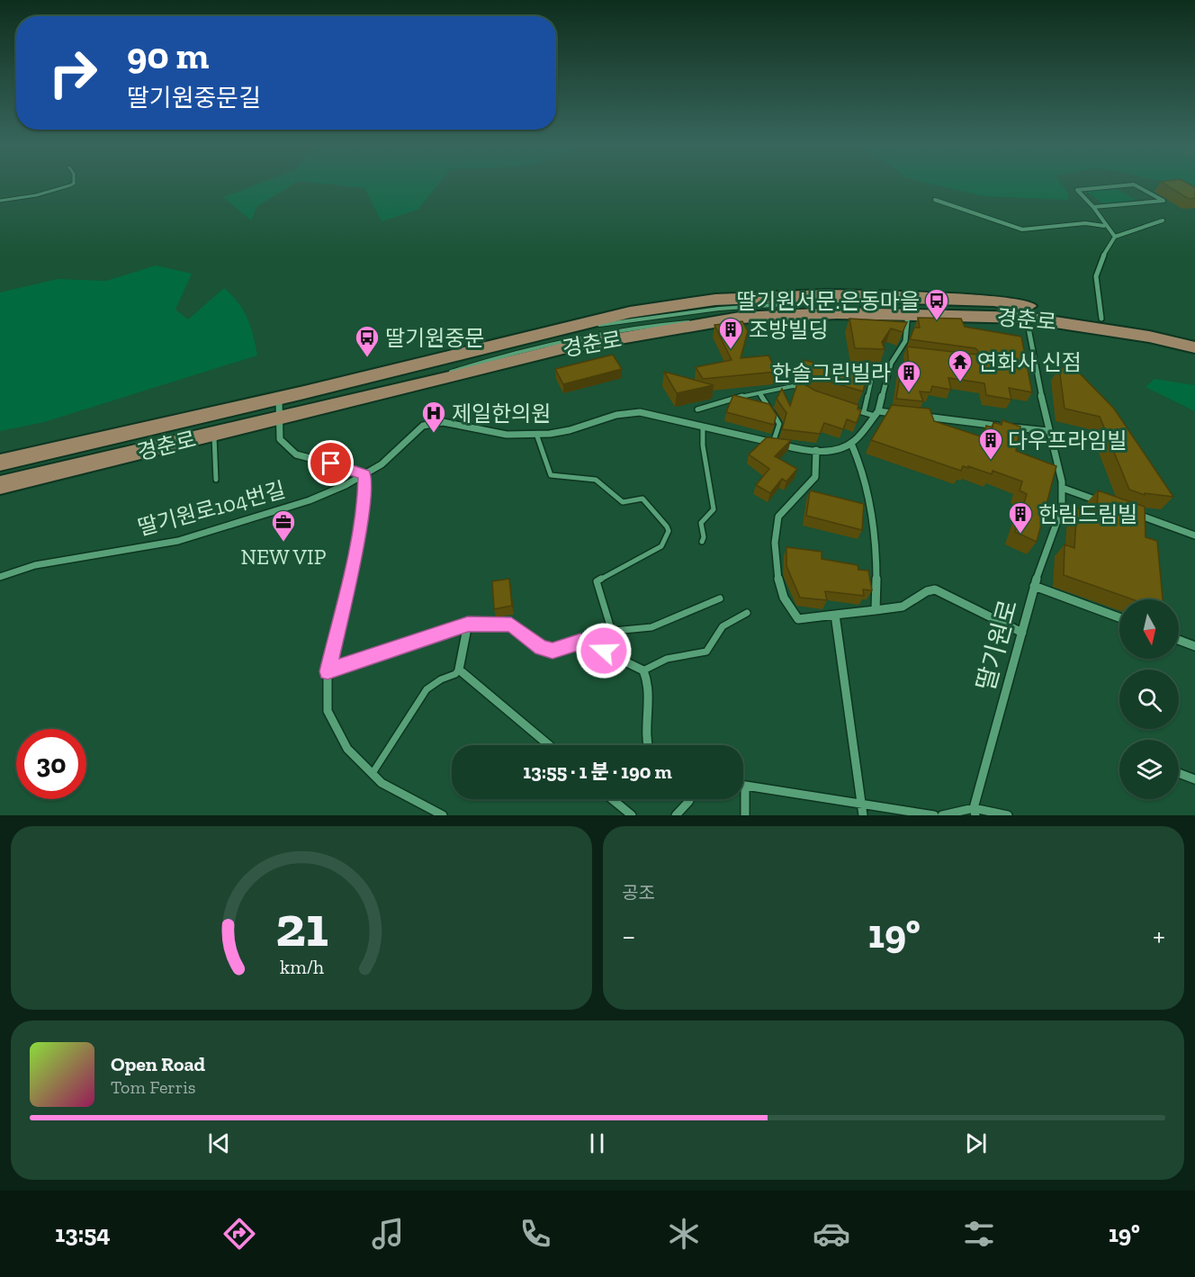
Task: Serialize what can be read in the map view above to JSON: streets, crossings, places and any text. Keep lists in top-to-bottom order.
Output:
{
  "streets": {
    "main road": ["경춘로"],
    "street": ["딸기원로104번길", "딸기원로"]
  },
  "crossings": [
    ["경춘로", "딸기원로"]
  ],
  "places": {
    "bus stop": ["딸기원서문.은동마을", "딸기원중문"],
    "building": [
      "조방빌딩",
      "한솔그린빌라",
      "다우프라임빌",
      "한림드림빌"
    ],
    "temple": ["연화사 신점"],
    "hospital": ["제일한의원"],
    "office": ["NEW VIP"]
  },
  "north": "bottom",
  "page": {
    "turn": ["90 m", "딸기원중문길"],
    "limit": "30",
    "trip": "13:55 · 1 분 · 190 m",
    "tile": "공조",
    "heat": ["−", "19°", "+"],
    "song": ["Open Road", "Tom Ferris"],
    "tabs": ["13:54", "19°"],
    "gauge": ["21", "km/h"]
  }
}
